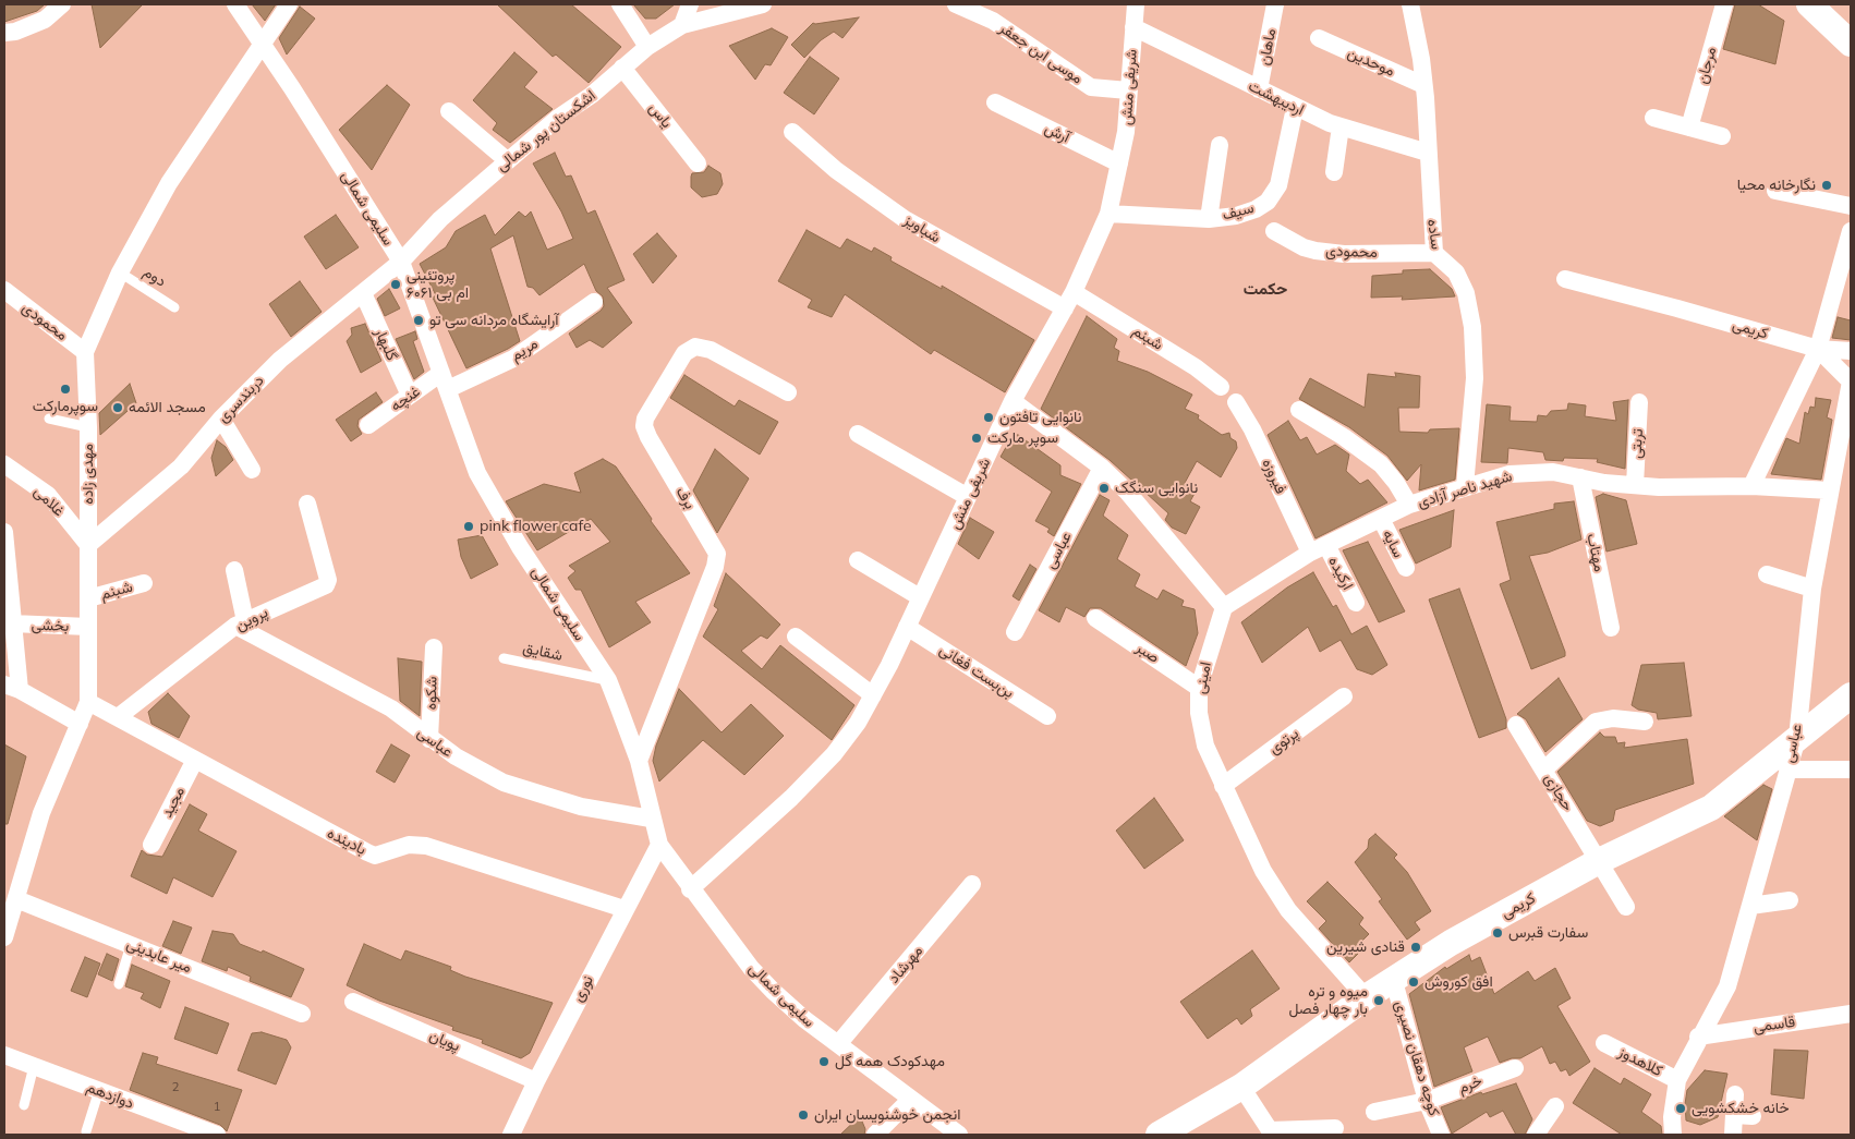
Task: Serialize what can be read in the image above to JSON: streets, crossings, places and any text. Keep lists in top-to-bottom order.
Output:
{
  "streets": {
    "main road": ["کریمی"],
    "street": [
      "ماهان",
      "موسی ابن جعفر",
      "موحدین",
      "مرجان",
      "شریفی منش",
      "اردیبهشت",
      "یاس",
      "اشکستان پور شمالی",
      "آرش",
      "سلیمی شمالی",
      "سیف",
      "شباویز",
      "ساده",
      "محمودی",
      "شبنم",
      "گلبهار",
      "مریم",
      "دربندسری",
      "غنچه",
      "تربتی",
      "مهدی زاده",
      "فیروزه",
      "شهید ناصر آزادی",
      "برف",
      "غلامی",
      "سایه",
      "عباسی",
      "مهتاب",
      "ارکیده",
      "پروین",
      "بخشی",
      "صبر",
      "بن‌بست فغانی",
      "امینی",
      "شکوه",
      "پرتوی",
      "حجازی",
      "مجید",
      "بادینده",
      "میر عابدینی",
      "مهرشاد",
      "نوری",
      "قاسمی",
      "پویان",
      "کوچه دهقان نصیری",
      "کلاهدوز",
      "خرم",
      "دوازدهم"
    ],
    "lane": ["دوم", "شقایق"]
  },
  "crossings": [
    ["ماهان", "اردیبهشت"],
    ["موسی ابن جعفر", "شریفی منش"],
    ["موحدین", "ساده"],
    ["شریفی منش", "اردیبهشت"],
    ["شریفی منش", "آرش"],
    ["شریفی منش", "سلیمی شمالی"],
    ["شریفی منش", "سیف"],
    ["شریفی منش", "شباویز"],
    ["شریفی منش", "شبنم"],
    ["شریفی منش", "بن‌بست فغانی"],
    ["اردیبهشت", "سیف"],
    ["اردیبهشت", "ساده"],
    ["یاس", "اشکستان پور شمالی"],
    ["اشکستان پور شمالی", "سلیمی شمالی"],
    ["اشکستان پور شمالی", "دربندسری"],
    ["سلیمی شمالی", "مریم"],
    ["سلیمی شمالی", "دربندسری"],
    ["سلیمی شمالی", "غنچه"],
    ["سلیمی شمالی", "مهدی زاده"],
    ["سلیمی شمالی", "برف"],
    ["سلیمی شمالی", "عباسی"],
    ["سلیمی شمالی", "شقایق"],
    ["سلیمی شمالی", "مهرشاد"],
    ["سلیمی شمالی", "نوری"],
    ["ساده", "محمودی"],
    ["ساده", "شهید ناصر آزادی"],
    ["محمودی", "مهدی زاده"],
    ["دوم", "مهدی زاده"],
    ["کریمی", "عباسی"],
    ["کریمی", "امینی"],
    ["کریمی", "حجازی"],
    ["کریمی", "کوچه دهقان نصیری"],
    ["شبنم", "مهدی زاده"],
    ["گلبهار", "دربندسری"],
    ["گلبهار", "غنچه"],
    ["مریم", "غنچه"],
    ["دربندسری", "مهدی زاده"],
    ["دربندسری", "غلامی"],
    ["تربتی", "شهید ناصر آزادی"],
    ["مهدی زاده", "غلامی"],
    ["مهدی زاده", "بخشی"],
    ["مهدی زاده", "بادینده"],
    ["مهدی زاده", "میر عابدینی"],
    ["فیروزه", "شهید ناصر آزادی"],
    ["فیروزه", "ارکیده"],
    ["شهید ناصر آزادی", "سایه"],
    ["شهید ناصر آزادی", "عباسی"],
    ["شهید ناصر آزادی", "مهتاب"],
    ["شهید ناصر آزادی", "ارکیده"],
    ["شهید ناصر آزادی", "امینی"],
    ["عباسی", "پروین"],
    ["عباسی", "شکوه"],
    ["عباسی", "قاسمی"],
    ["عباسی", "کلاهدوز"],
    ["پروین", "بادینده"],
    ["صبر", "امینی"],
    ["امینی", "پرتوی"],
    ["مجید", "بادینده"],
    ["بادینده", "نوری"],
    ["نوری", "پویان"],
    ["کوچه دهقان نصیری", "خرم"]
  ],
  "districts": ["حکمت"],
  "places": [
    "نگارخانه محیا",
    "پروتئینی ام بی ۶۰۶۱",
    "آرایشگاه مردانه سی تو",
    "سوپرمارکت",
    "مسجد الائمه",
    "نانوایی تافتون",
    "سوپر مارکت",
    "نانوایی سنگک",
    "pink flower cafe",
    "سفارت قبرس",
    "قنادی شیرین",
    "افق کوروش",
    "میوه و تره بار چهار فصل",
    "مهدکودک همه گل",
    "خانه خشکشویی",
    "انجمن خوشنویسان ایران"
  ],
  "house_numbers": ["2", "1"]
}
